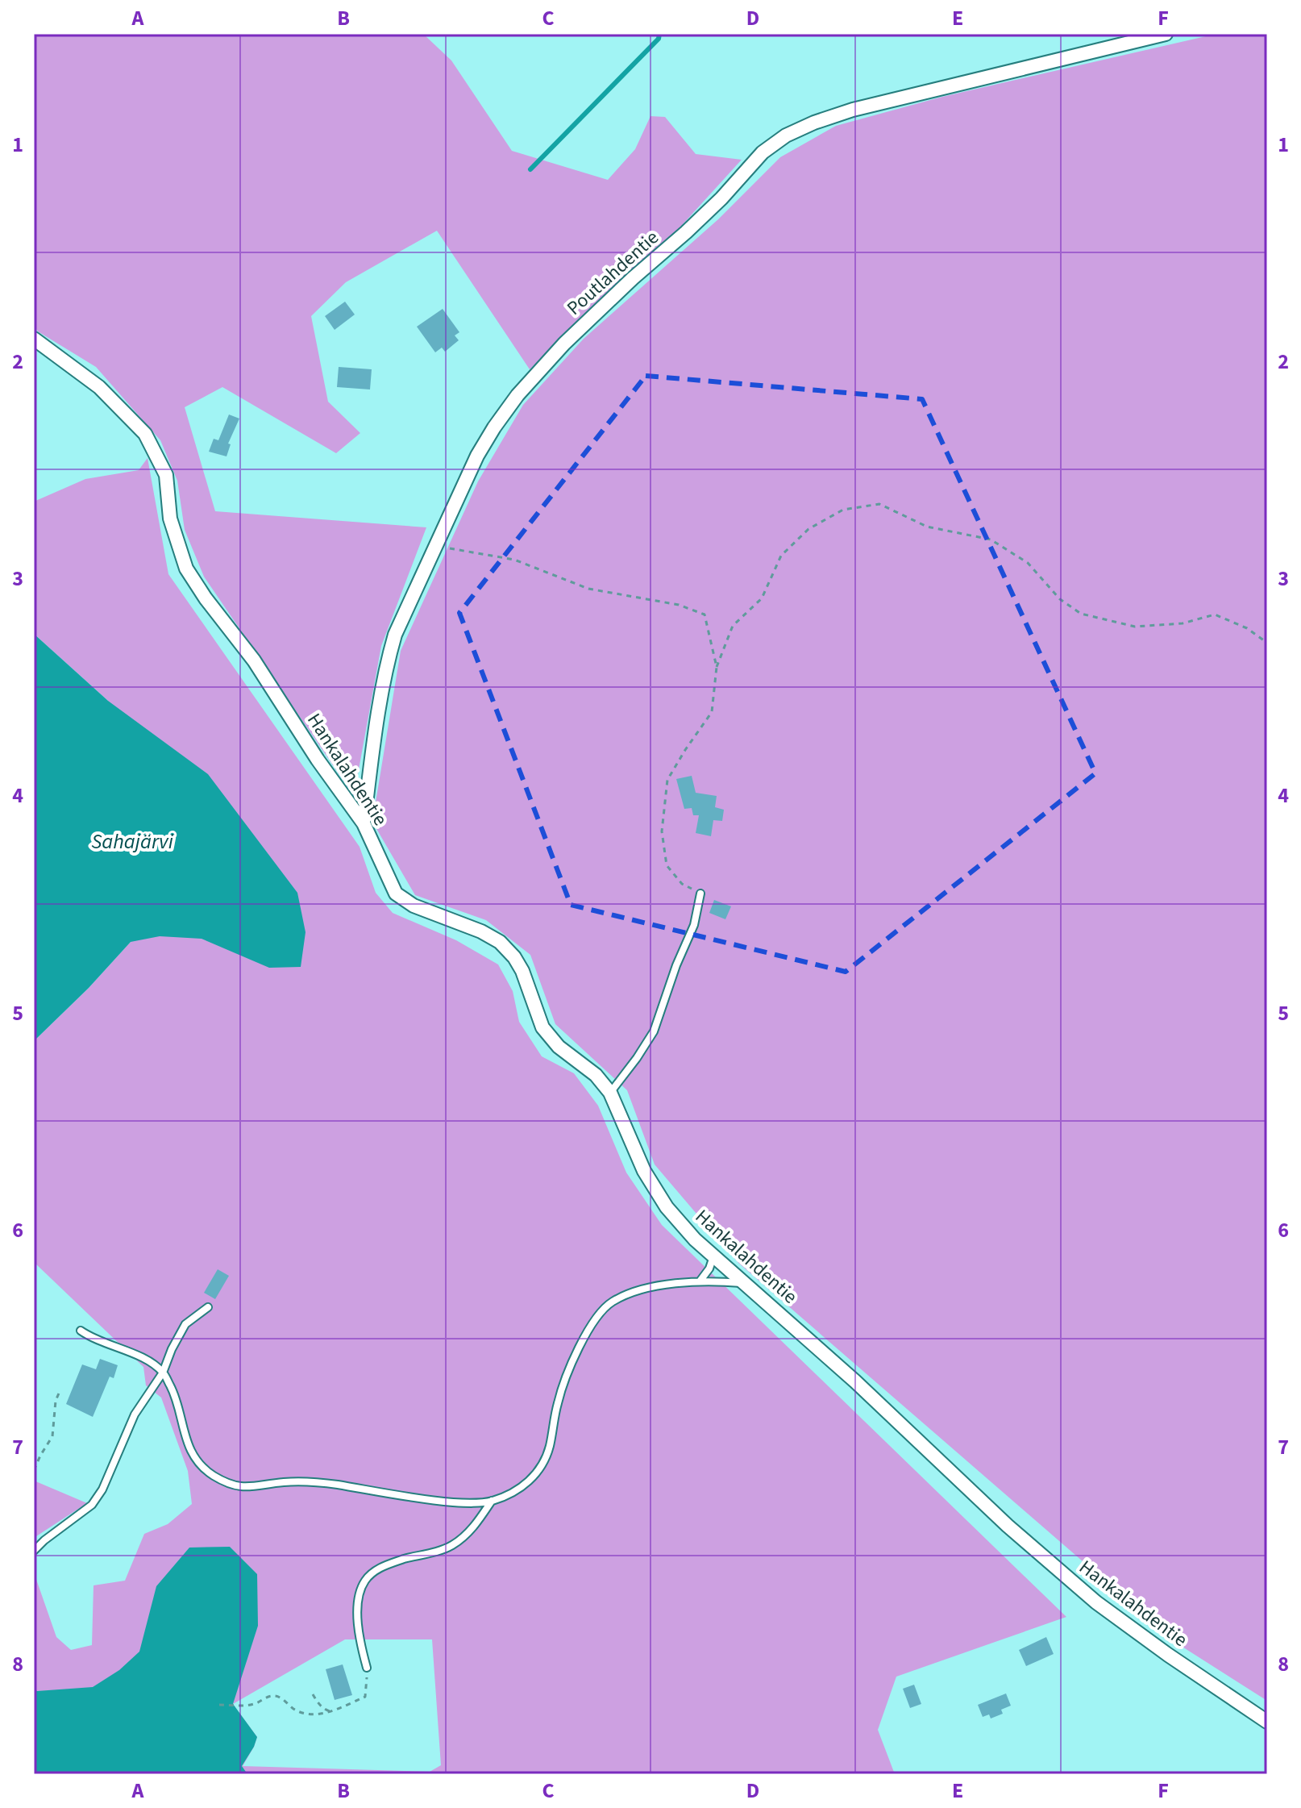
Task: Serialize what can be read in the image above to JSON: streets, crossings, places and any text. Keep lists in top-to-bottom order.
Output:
{
  "streets": {
    "street": ["Poutlahdentie", "Hankalahdentie"]
  },
  "crossings": [
    ["Poutlahdentie", "Hankalahdentie"]
  ],
  "water": ["Sahajärvi"],
  "grid": {
    "columns": [
      "A",
      "B",
      "C",
      "D",
      "E",
      "F"
    ],
    "rows": [
      "1",
      "2",
      "3",
      "4",
      "5",
      "6",
      "7",
      "8"
    ]
  }
}
